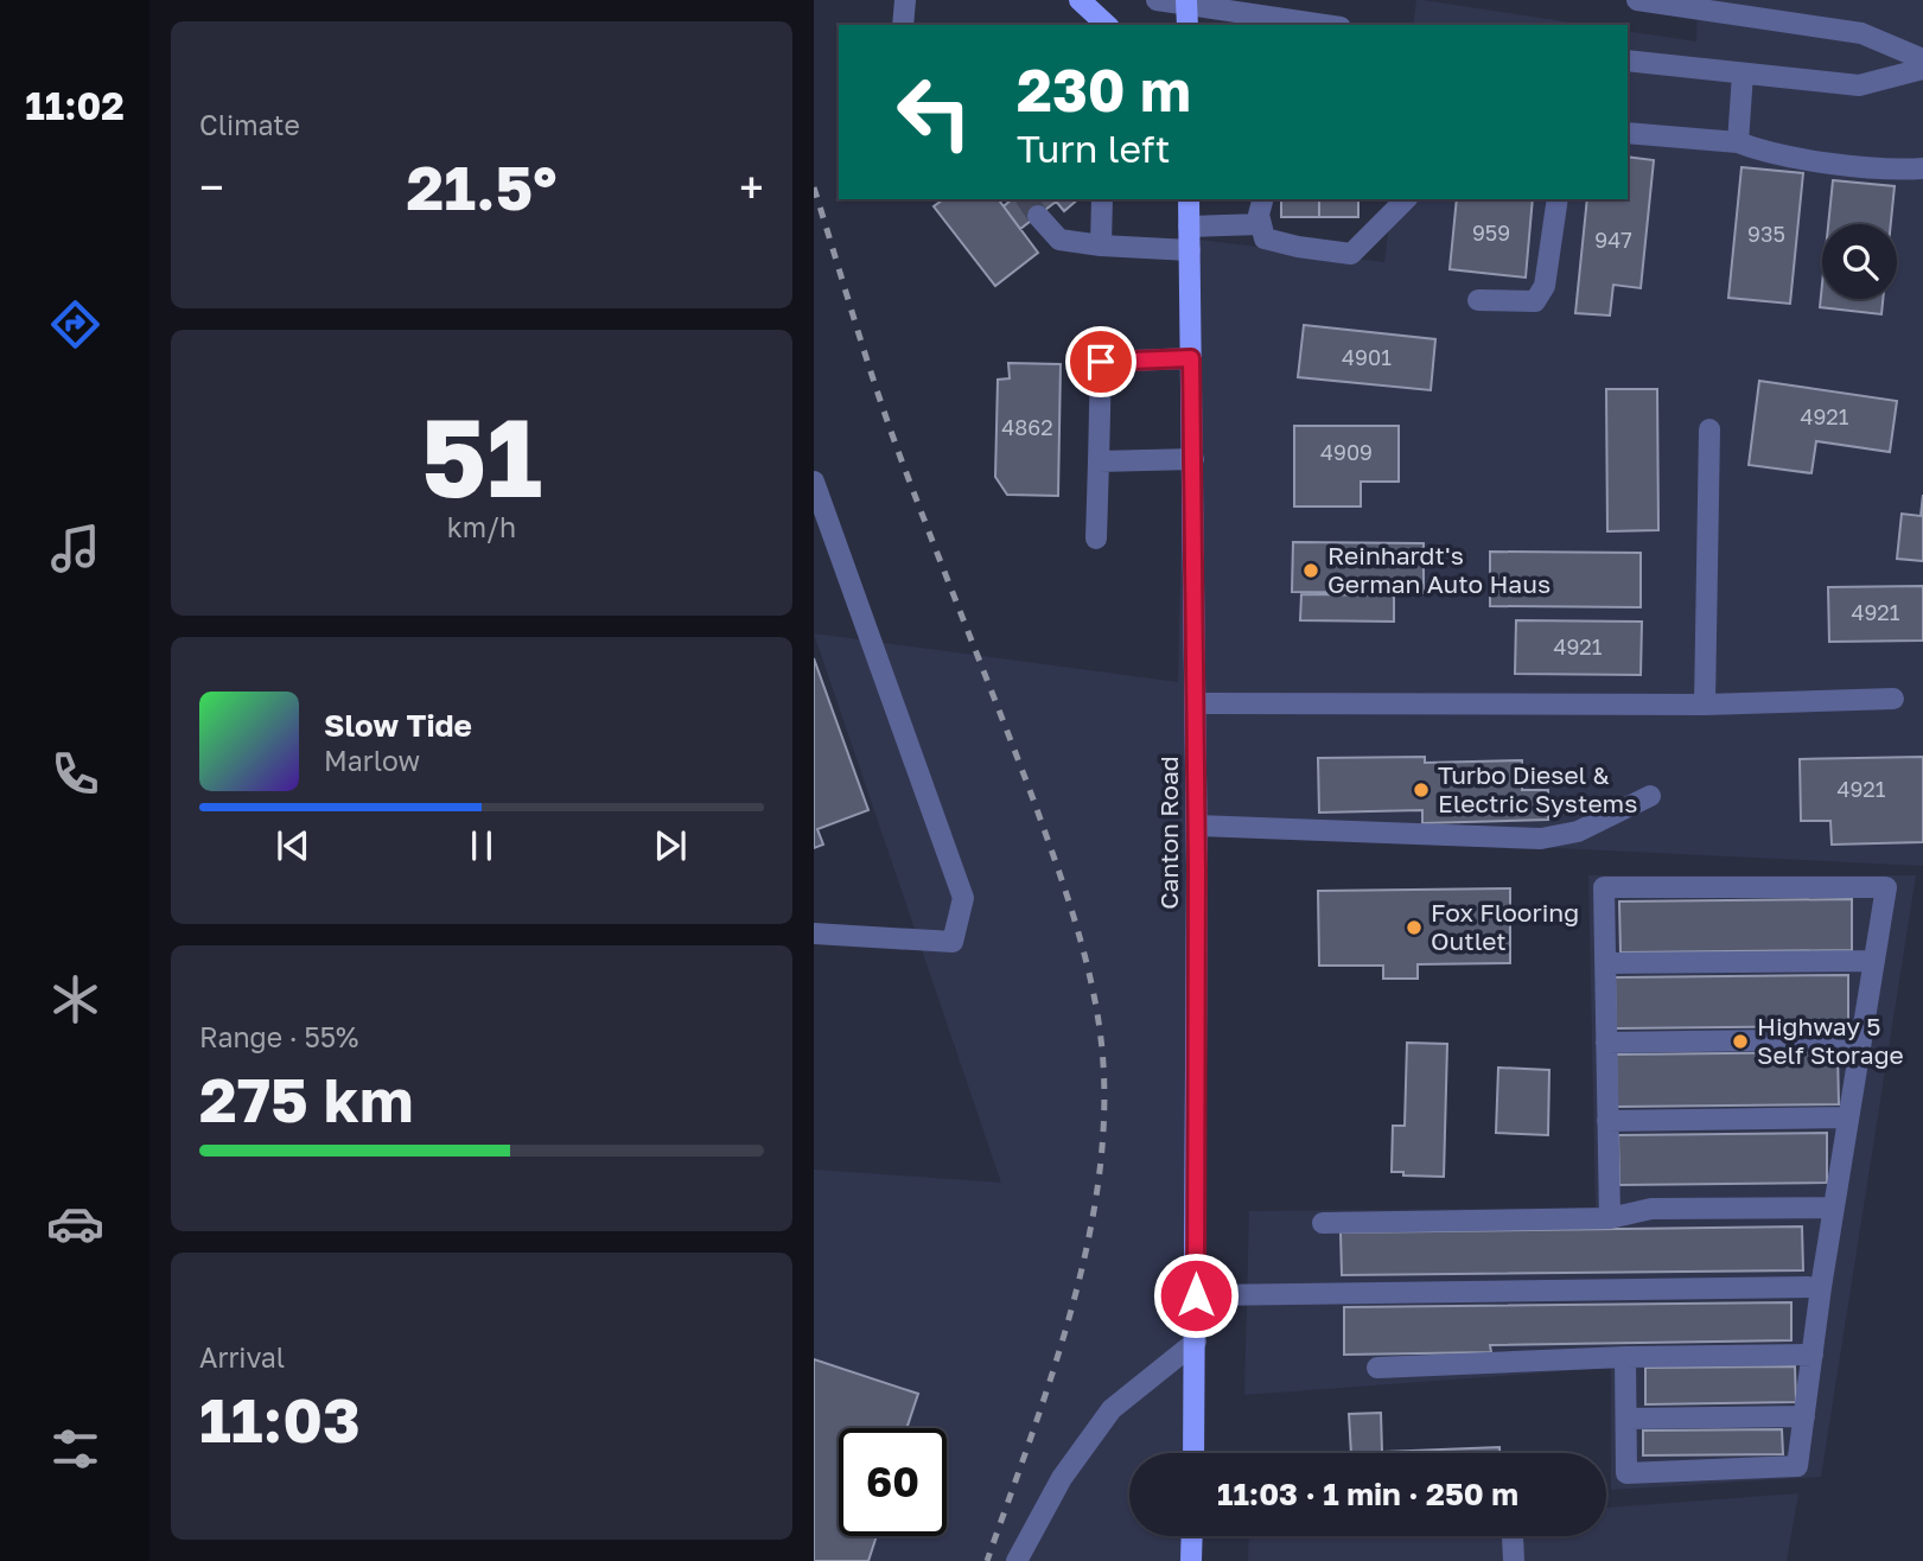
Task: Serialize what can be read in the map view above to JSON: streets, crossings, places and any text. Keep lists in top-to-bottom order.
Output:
{
  "streets": {
    "main road": ["Canton Road"]
  },
  "places": [
    "Reinhardt's German Auto Haus",
    "Turbo Diesel & Electric Systems",
    "Fox Flooring Outlet",
    "Highway 5 Self Storage"
  ],
  "house_numbers": [
    "959",
    "935",
    "947",
    "4901",
    "4921",
    "4862",
    "4909",
    "4921",
    "4921",
    "4921"
  ],
  "page": {
    "tabs": "11:02",
    "tile": [
      "Climate",
      ["51", "km/h"],
      ["Range · 55%", "275 km"],
      ["Arrival", "11:03"]
    ],
    "turn": ["230 m", "Turn left"],
    "heat": ["−", "21.5°", "+"],
    "song": ["Slow Tide", "Marlow"],
    "limit": "60",
    "trip": "11:03 · 1 min · 250 m"
  }
}
